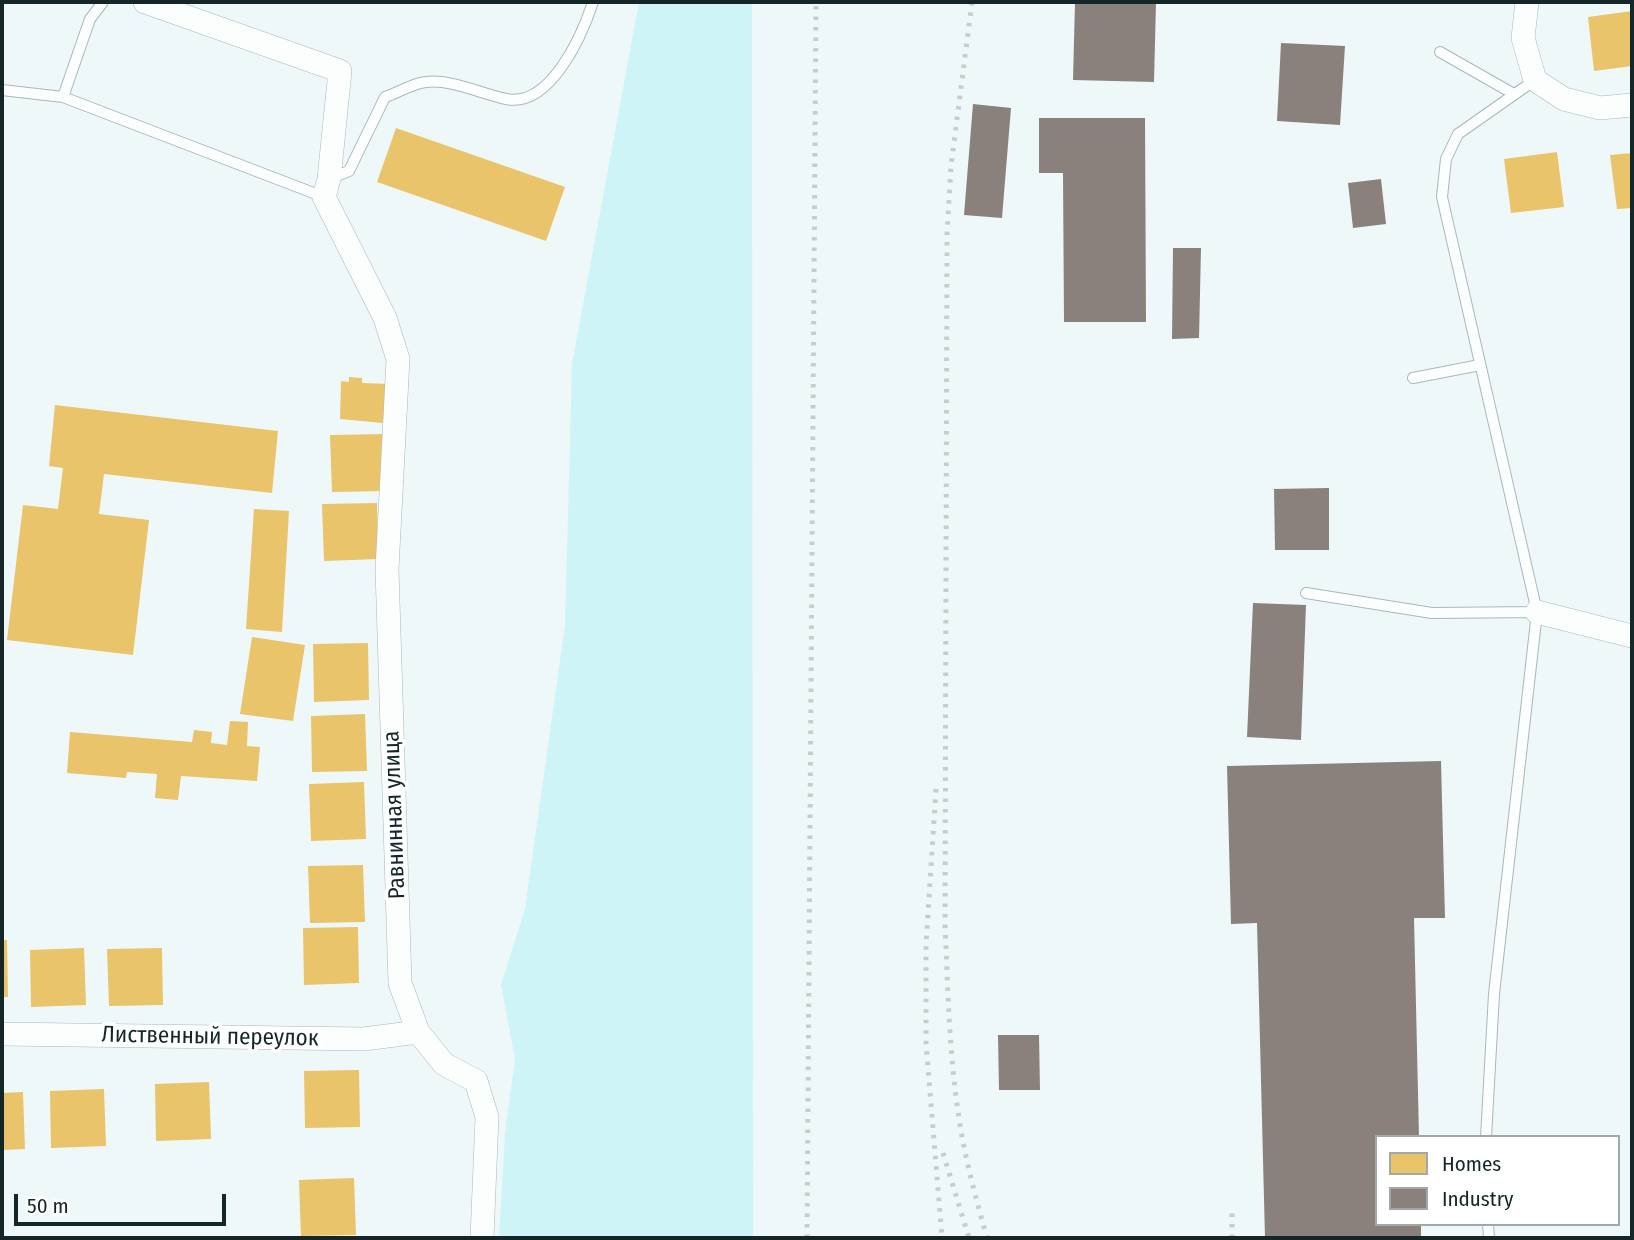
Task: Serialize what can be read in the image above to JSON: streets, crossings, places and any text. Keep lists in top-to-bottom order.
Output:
{
  "streets": {
    "street": ["Равнинная улица", "Лиственный переулок"]
  },
  "crossings": [
    ["Равнинная улица", "Лиственный переулок"]
  ],
  "legend": ["Homes", "Industry"],
  "scale_bar": "50 m"
}
